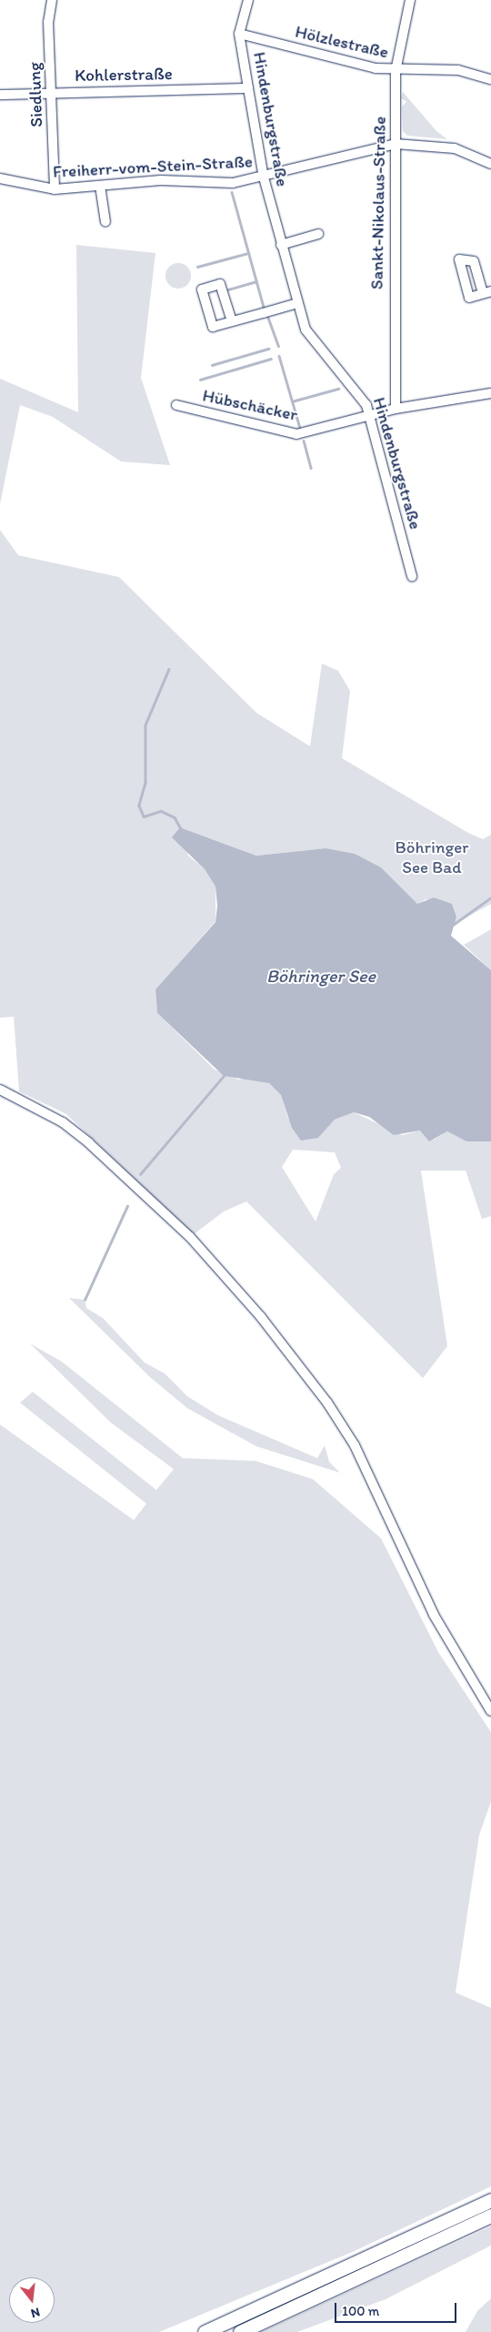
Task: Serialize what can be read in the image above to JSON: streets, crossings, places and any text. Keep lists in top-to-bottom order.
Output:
{
  "streets": {
    "street": [
      "Hölzlestraße",
      "Kohlerstraße",
      "Siedlung",
      "Hindenburgstraße",
      "Freiherr-vom-Stein-Straße",
      "Sankt-Nikolaus-Straße",
      "Hübschäcker"
    ]
  },
  "crossings": [
    ["Hölzlestraße", "Hindenburgstraße"],
    ["Hölzlestraße", "Sankt-Nikolaus-Straße"],
    ["Kohlerstraße", "Siedlung"],
    ["Kohlerstraße", "Hindenburgstraße"],
    ["Siedlung", "Freiherr-vom-Stein-Straße"],
    ["Hindenburgstraße", "Freiherr-vom-Stein-Straße"],
    ["Hindenburgstraße", "Hübschäcker"],
    ["Freiherr-vom-Stein-Straße", "Sankt-Nikolaus-Straße"],
    ["Sankt-Nikolaus-Straße", "Hübschäcker"]
  ],
  "water": ["Böhringer See"],
  "parks": ["Böhringer See Bad"],
  "scale_bar": "100 m",
  "north": "bottom"
}
